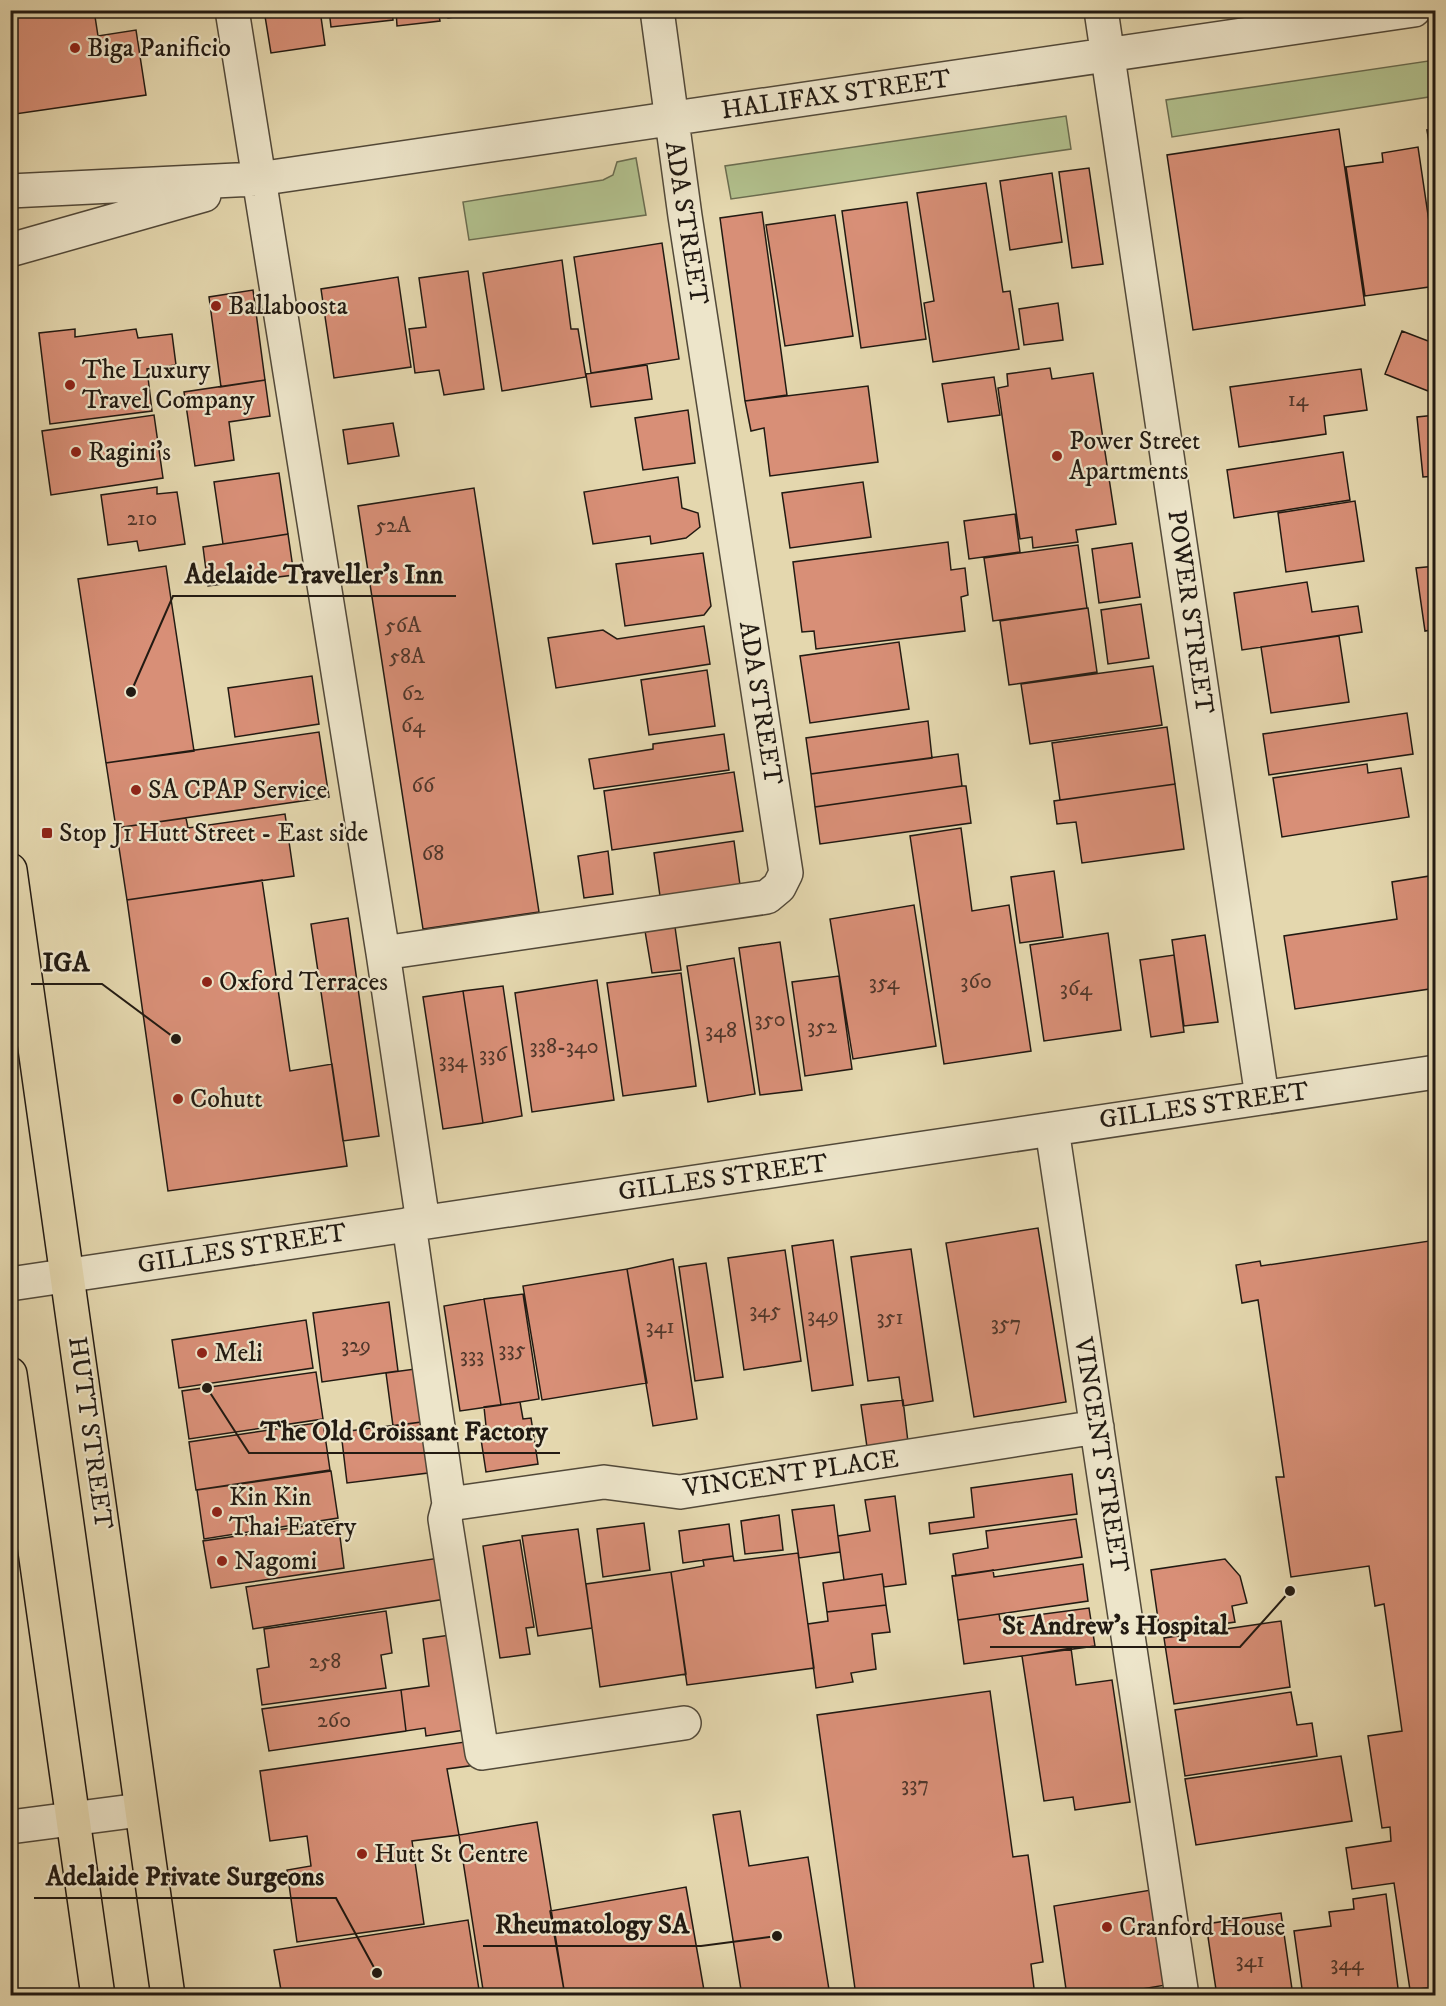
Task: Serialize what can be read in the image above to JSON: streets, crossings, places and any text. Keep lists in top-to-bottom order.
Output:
{
  "streets": {
    "main road": ["HUTT STREET"],
    "street": [
      "HALIFAX STREET",
      "ADA STREET",
      "POWER STREET",
      "GILLES STREET",
      "VINCENT STREET",
      "VINCENT PLACE"
    ]
  },
  "crossings": [
    ["HALIFAX STREET", "ADA STREET"],
    ["HALIFAX STREET", "POWER STREET"],
    ["POWER STREET", "GILLES STREET"],
    ["GILLES STREET", "HUTT STREET"],
    ["GILLES STREET", "VINCENT STREET"],
    ["VINCENT STREET", "VINCENT PLACE"]
  ],
  "places": {
    "other": [
      "Biga Panificio",
      "Ballaboosta",
      "The Luxury Travel Company",
      "Ragini's",
      "Power Street Apartments",
      "Adelaide Traveller's Inn",
      "SA CPAP Service",
      "Oxford Terraces",
      "IGA",
      "Cohutt",
      "Meli",
      "The Old Croissant Factory",
      "Kin Kin Thai Eatery",
      "Nagomi",
      "St Andrew’s Hospital",
      "Hutt St Centre",
      "Cranford House",
      "Rheumatology SA",
      "Adelaide Private Surgeons"
    ],
    "transit": ["Stop J1 Hutt Street - East side"]
  },
  "house_numbers": [
    "14",
    "210",
    "52A",
    "56A",
    "58A",
    "62",
    "64",
    "66",
    "68",
    "360",
    "354",
    "364",
    "350",
    "352",
    "348",
    "338-340",
    "336",
    "334",
    "345",
    "349",
    "351",
    "357",
    "341",
    "329",
    "335",
    "333",
    "258",
    "260",
    "337",
    "341",
    "344"
  ]
}
